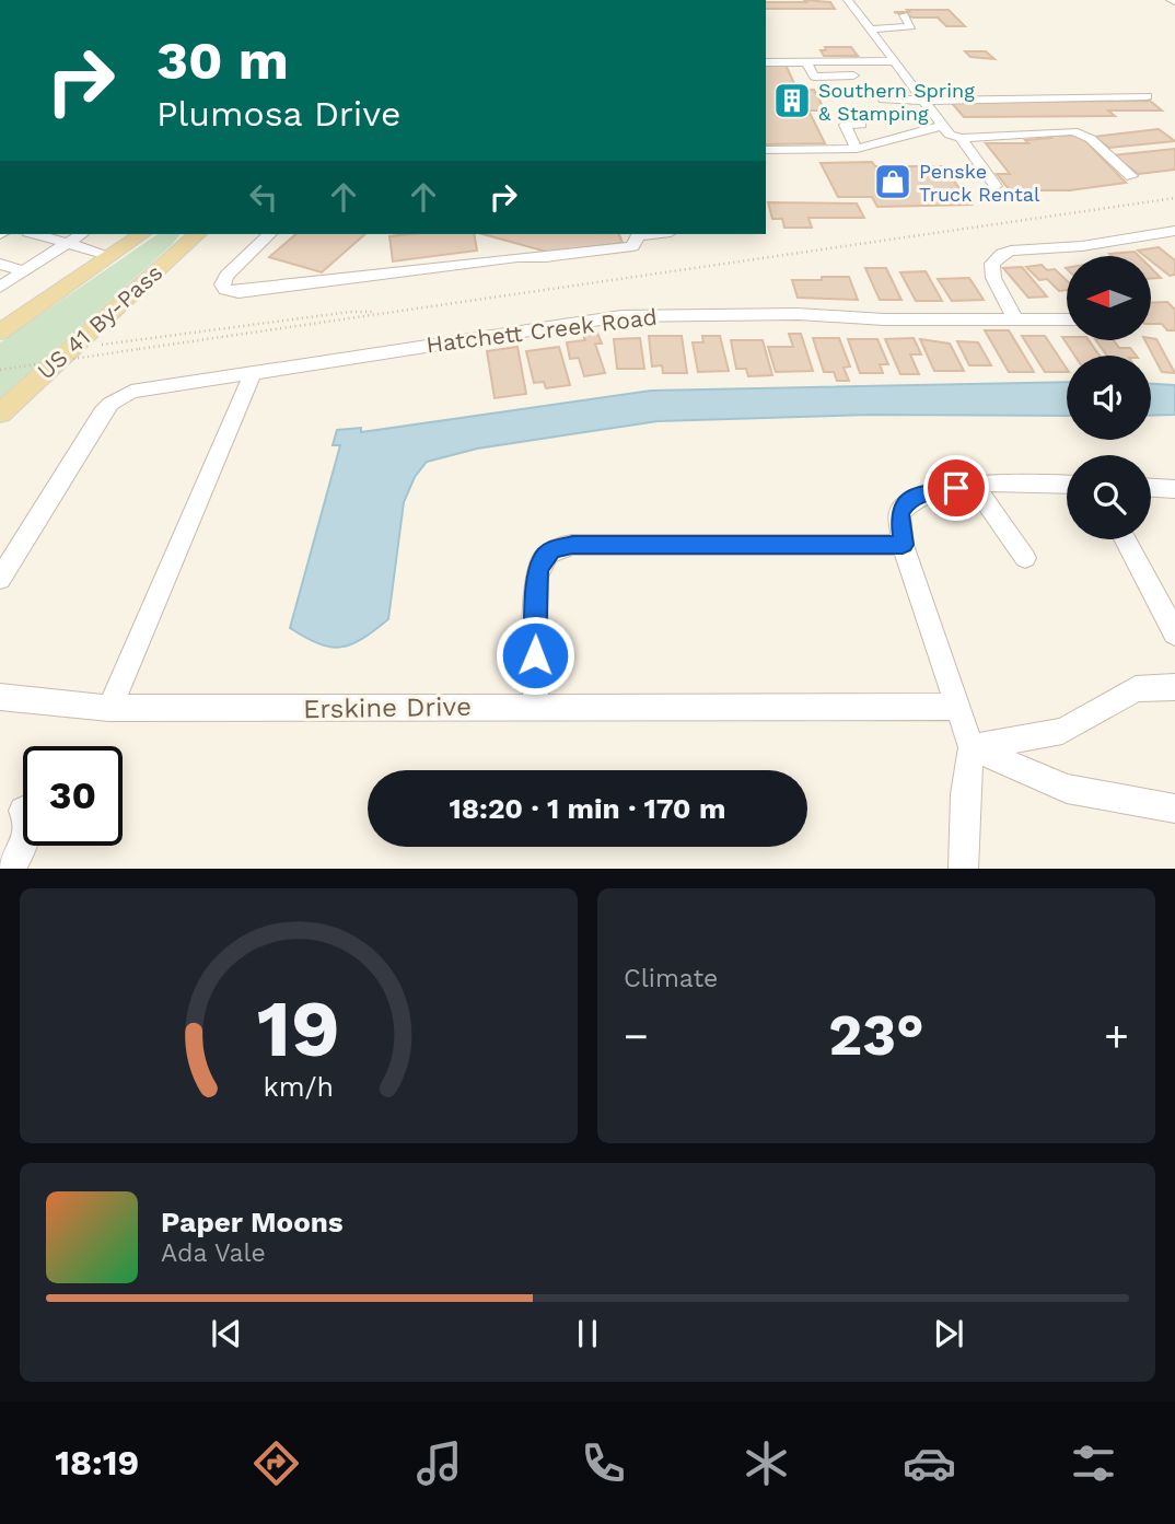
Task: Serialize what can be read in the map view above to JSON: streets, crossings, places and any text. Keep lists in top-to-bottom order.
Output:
{
  "streets": {
    "main road": ["US 41 By-Pass"],
    "street": ["Hatchett Creek Road", "Erskine Drive"]
  },
  "places": {
    "building": ["Southern Spring & Stamping"],
    "shop": ["Penske Truck Rental"]
  },
  "north": "left",
  "page": {
    "turn": ["30 m", "Plumosa Drive"],
    "limit": "30",
    "trip": "18:20 · 1 min · 170 m",
    "tile": "Climate",
    "heat": ["−", "23°", "+"],
    "song": ["Paper Moons", "Ada Vale"],
    "tabs": "18:19",
    "gauge": ["19", "km/h"]
  }
}
